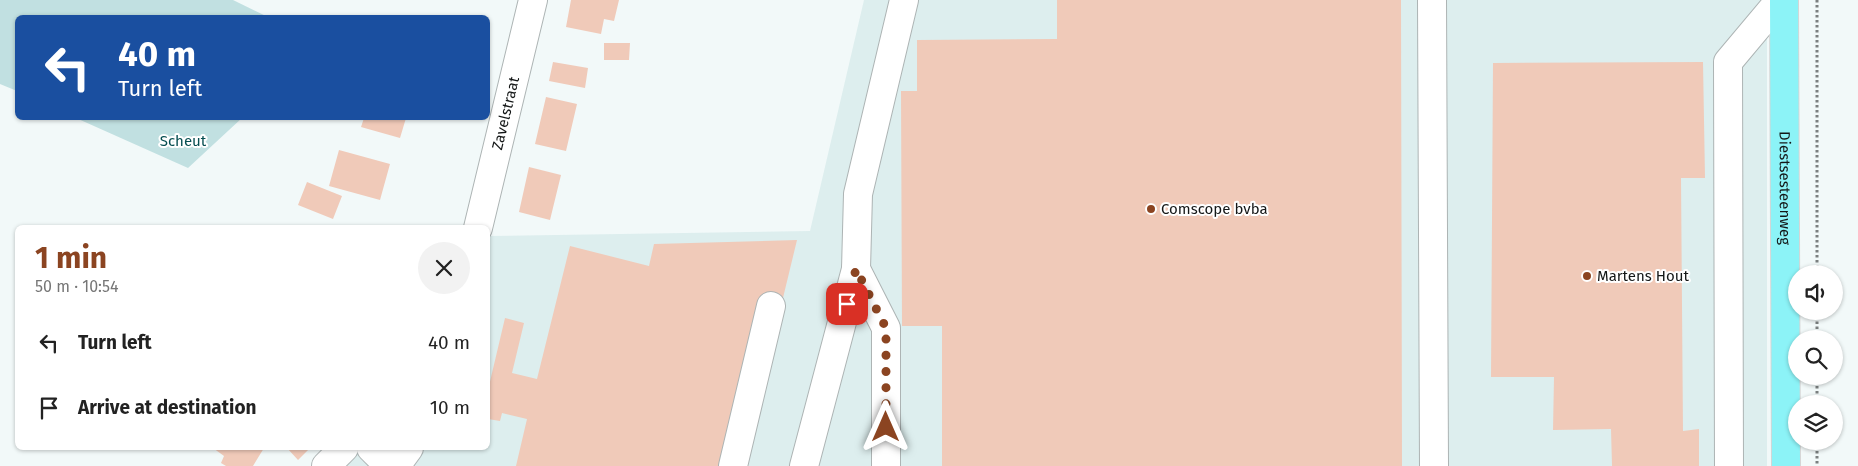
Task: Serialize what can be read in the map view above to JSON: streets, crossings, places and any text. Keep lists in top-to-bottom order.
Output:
{
  "streets": {
    "main road": ["Diestsesteenweg"],
    "street": ["Zavelstraat"]
  },
  "parks": ["Scheut"],
  "places": ["Comscope bvba", "Martens Hout"],
  "page": {
    "turn": ["40 m", "Turn left"],
    "heading": ["1 min", "50 m · 10:54"],
    "list": [
      {
        "name": "Turn left",
        "value": "40 m"
      },
      {
        "name": "Arrive at destination",
        "value": "10 m"
      }
    ]
  }
}
